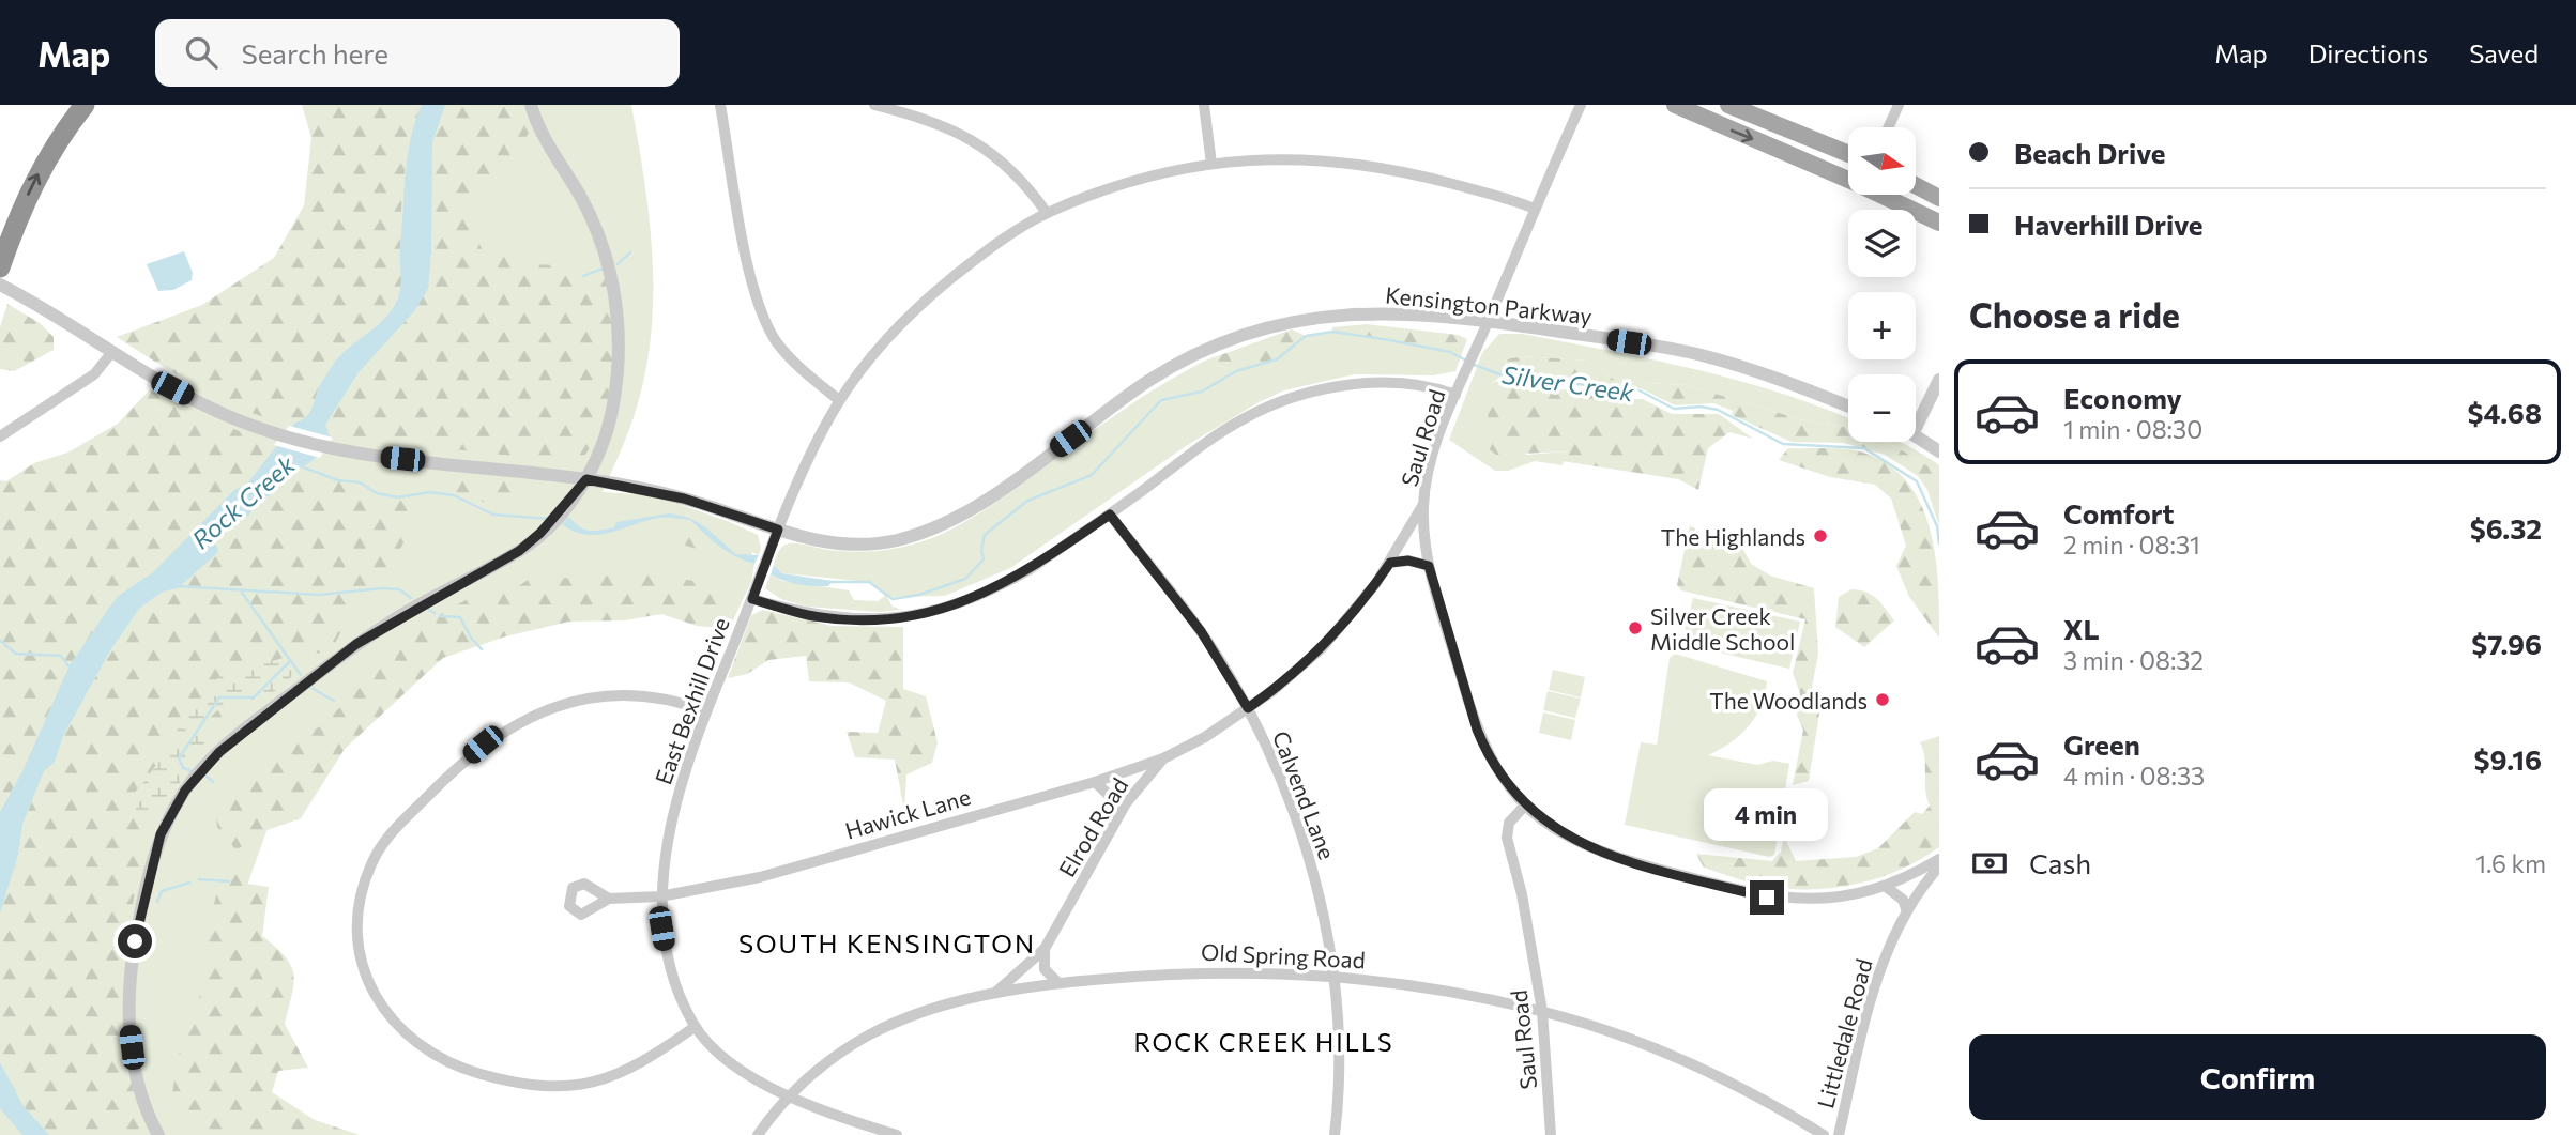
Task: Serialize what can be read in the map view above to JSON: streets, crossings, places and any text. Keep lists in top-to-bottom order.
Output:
{
  "streets": {
    "street": [
      "Kensington Parkway",
      "Saul Road",
      "East Bexhill Drive",
      "Calvend Lane",
      "Hawick Lane",
      "Elrod Road",
      "Old Spring Road",
      "Littledale Road"
    ]
  },
  "crossings": [
    ["Kensington Parkway", "Saul Road"],
    ["Kensington Parkway", "East Bexhill Drive"],
    ["Saul Road", "East Bexhill Drive"],
    ["Saul Road", "Elrod Road"],
    ["Saul Road", "Old Spring Road"],
    ["East Bexhill Drive", "Hawick Lane"],
    ["East Bexhill Drive", "Old Spring Road"],
    ["Calvend Lane", "Elrod Road"],
    ["Calvend Lane", "Old Spring Road"],
    ["Hawick Lane", "Elrod Road"],
    ["Elrod Road", "Old Spring Road"]
  ],
  "districts": ["SOUTH KENSINGTON", "ROCK CREEK HILLS"],
  "water": ["Silver Creek", "Rock Creek"],
  "places": ["The Highlands", "Silver Creek Middle School", "The Woodlands"],
  "north": "right",
  "page": {
    "header": "Map",
    "search": "Search here",
    "nav": ["Map", "Directions", "Saved"],
    "banner": ["Beach Drive", "Haverhill Drive"],
    "map_buttons": ["+", "−"],
    "heading": "Choose a ride",
    "list": [
      {
        "name": "Economy",
        "note": "1 min · 08:30",
        "value": "$4.68"
      },
      {
        "name": "Comfort",
        "note": "2 min · 08:31",
        "value": "$6.32"
      },
      {
        "name": "XL",
        "note": "3 min · 08:32",
        "value": "$7.96"
      },
      {
        "name": "Green",
        "note": "4 min · 08:33",
        "value": "$9.16"
      }
    ],
    "bubble": "4 min",
    "pay": ["Cash", "1.6 km"],
    "buttons": "Confirm"
  }
}
